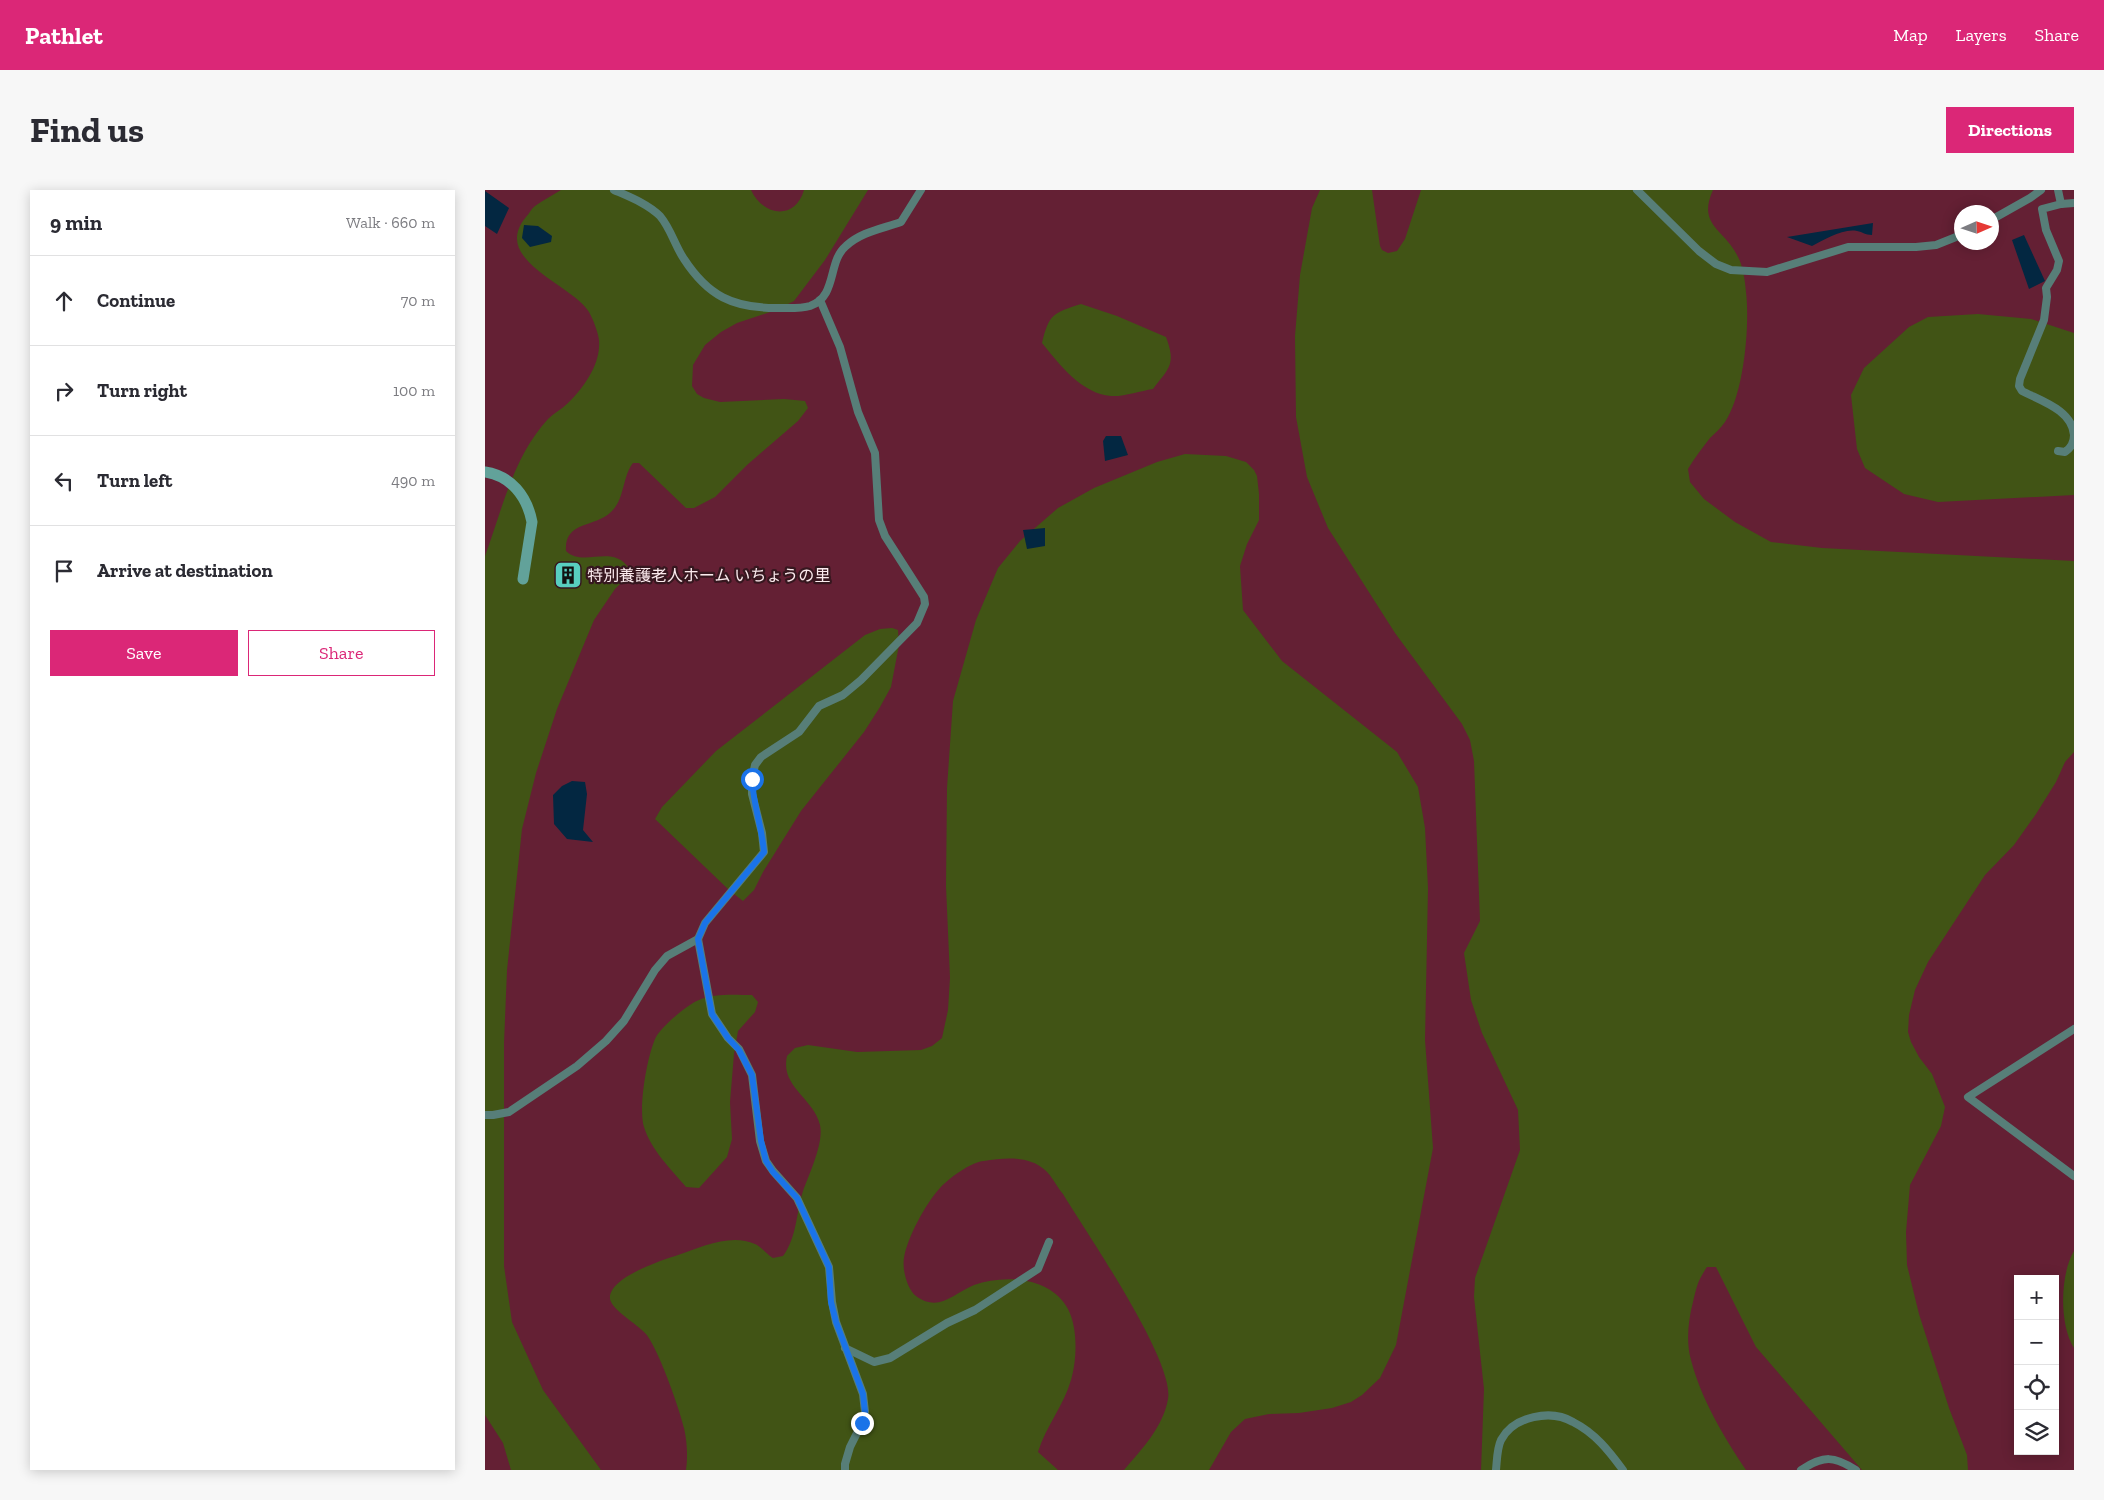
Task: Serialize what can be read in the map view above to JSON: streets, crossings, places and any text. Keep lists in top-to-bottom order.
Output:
{
  "places": {
    "building": ["特別養護老人ホーム いちょうの里"]
  },
  "north": "right",
  "page": {
    "header": "Pathlet",
    "nav": ["Map", "Layers", "Share"],
    "buttons": [
      "Directions",
      ["Save", "Share"]
    ],
    "title": "Find us",
    "heading": ["9 min", "Walk · 660 m"],
    "list": [
      ["Continue", "70 m"],
      ["Turn right", "100 m"],
      ["Turn left", "490 m"],
      "Arrive at destination"
    ],
    "map_buttons": ["+", "−"]
  }
}
